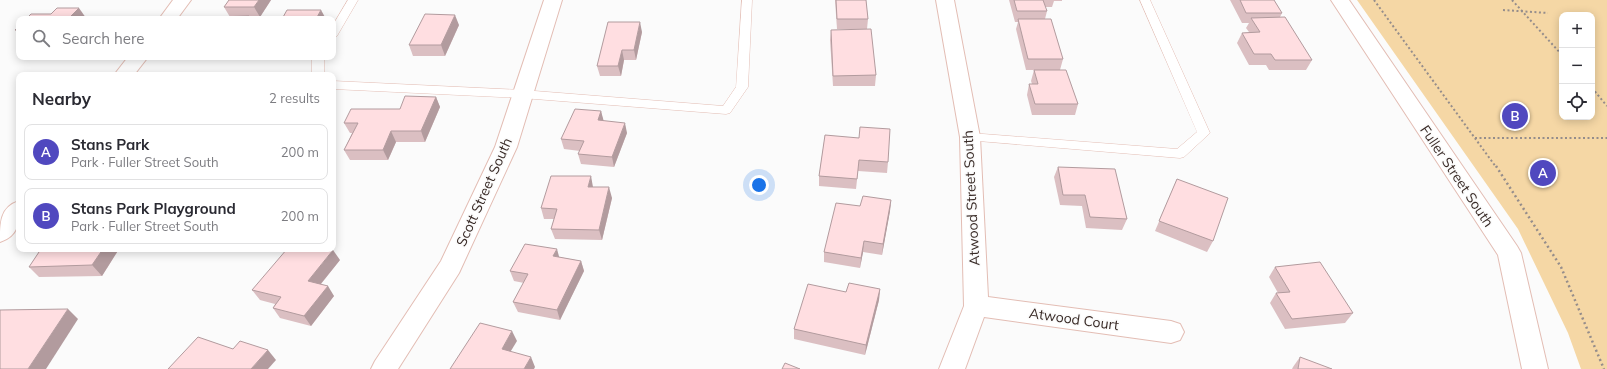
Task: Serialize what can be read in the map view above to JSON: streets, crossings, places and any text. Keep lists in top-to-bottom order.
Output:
{
  "streets": {
    "street": [
      "Fuller Street South",
      "Scott Street South",
      "Atwood Street South",
      "Atwood Court"
    ]
  },
  "crossings": [
    ["Atwood Street South", "Atwood Court"]
  ],
  "page": {
    "map_buttons": ["+", "−"],
    "search": "Search here",
    "heading": ["Nearby", "2 results"],
    "pins": ["B", "A"],
    "list": [
      {
        "mark": "A",
        "name": "Stans Park",
        "note": "Park · Fuller Street South",
        "value": "200 m"
      },
      {
        "mark": "B",
        "name": "Stans Park Playground",
        "note": "Park · Fuller Street South",
        "value": "200 m"
      }
    ]
  }
}
